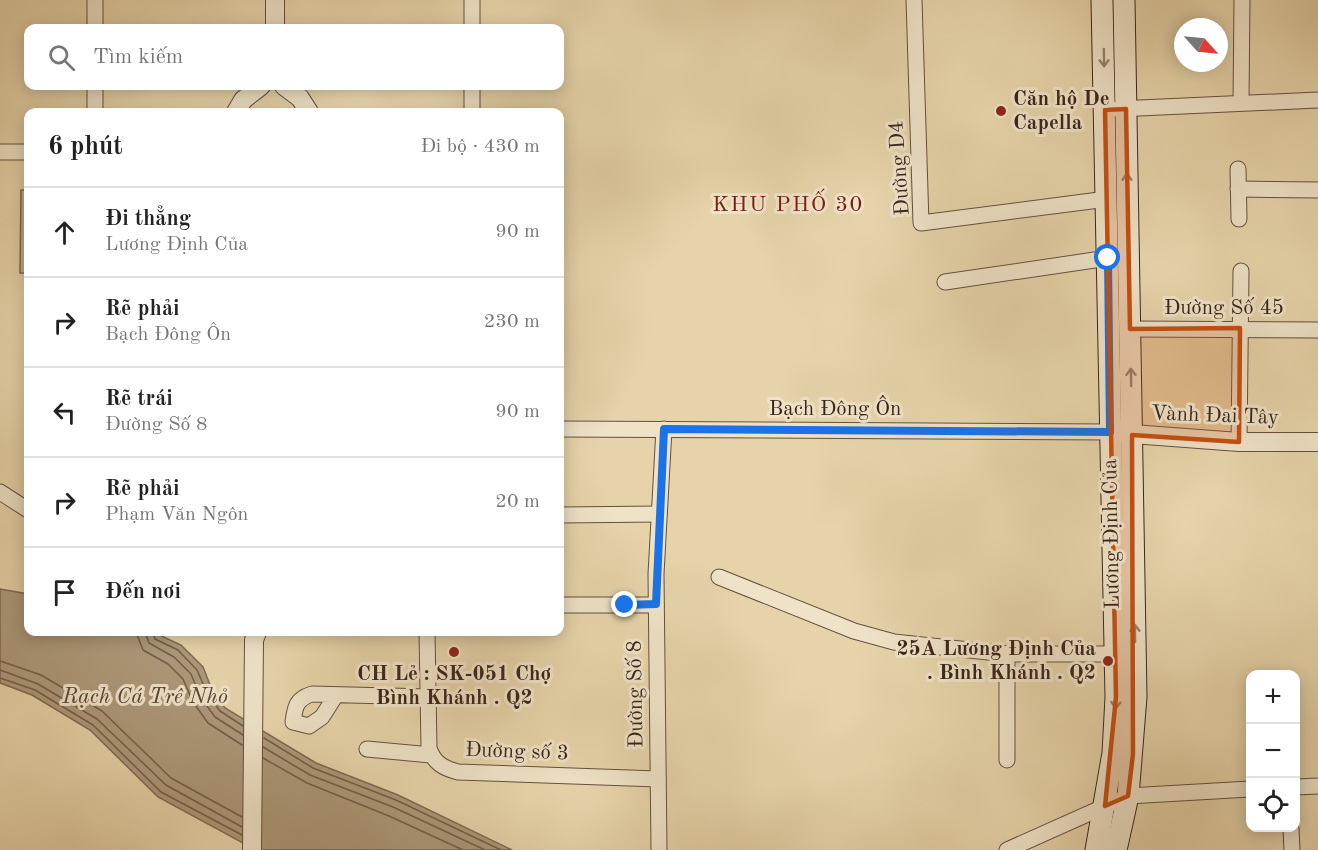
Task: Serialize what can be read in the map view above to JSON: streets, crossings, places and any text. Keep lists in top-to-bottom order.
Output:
{
  "streets": {
    "main road": ["Lương Định Của"],
    "street": [
      "Đường D4",
      "Đường Số 45",
      "Bạch Đông Ôn",
      "Vành Đai Tây",
      "Đường Số 8",
      "Đường số 3"
    ]
  },
  "crossings": [
    ["Đường D4", "Lương Định Của"],
    ["Đường Số 45", "Lương Định Của"],
    ["Bạch Đông Ôn", "Vành Đai Tây"],
    ["Bạch Đông Ôn", "Lương Định Của"],
    ["Bạch Đông Ôn", "Đường Số 8"],
    ["Vành Đai Tây", "Lương Định Của"],
    ["Đường Số 8", "Đường số 3"]
  ],
  "districts": ["KHU PHỐ 30"],
  "water": ["Rạch Cá Trê Nhỏ"],
  "places": ["Căn hộ De Capella", "CH Lẻ : SK-051 Chợ Bình Khánh . Q2", "25A Lương Định Của . Bình Khánh . Q2"],
  "north": "bottom right",
  "page": {
    "search": "Tìm kiếm",
    "heading": ["6 phút", "Đi bộ · 430 m"],
    "list": [
      ["Đi thẳng", "Lương Định Của", "90 m"],
      ["Rẽ phải", "Bạch Đông Ôn", "230 m"],
      ["Rẽ trái", "Đường Số 8", "90 m"],
      ["Rẽ phải", "Phạm Văn Ngôn", "20 m"],
      "Đến nơi"
    ],
    "map_buttons": ["+", "−"]
  }
}
